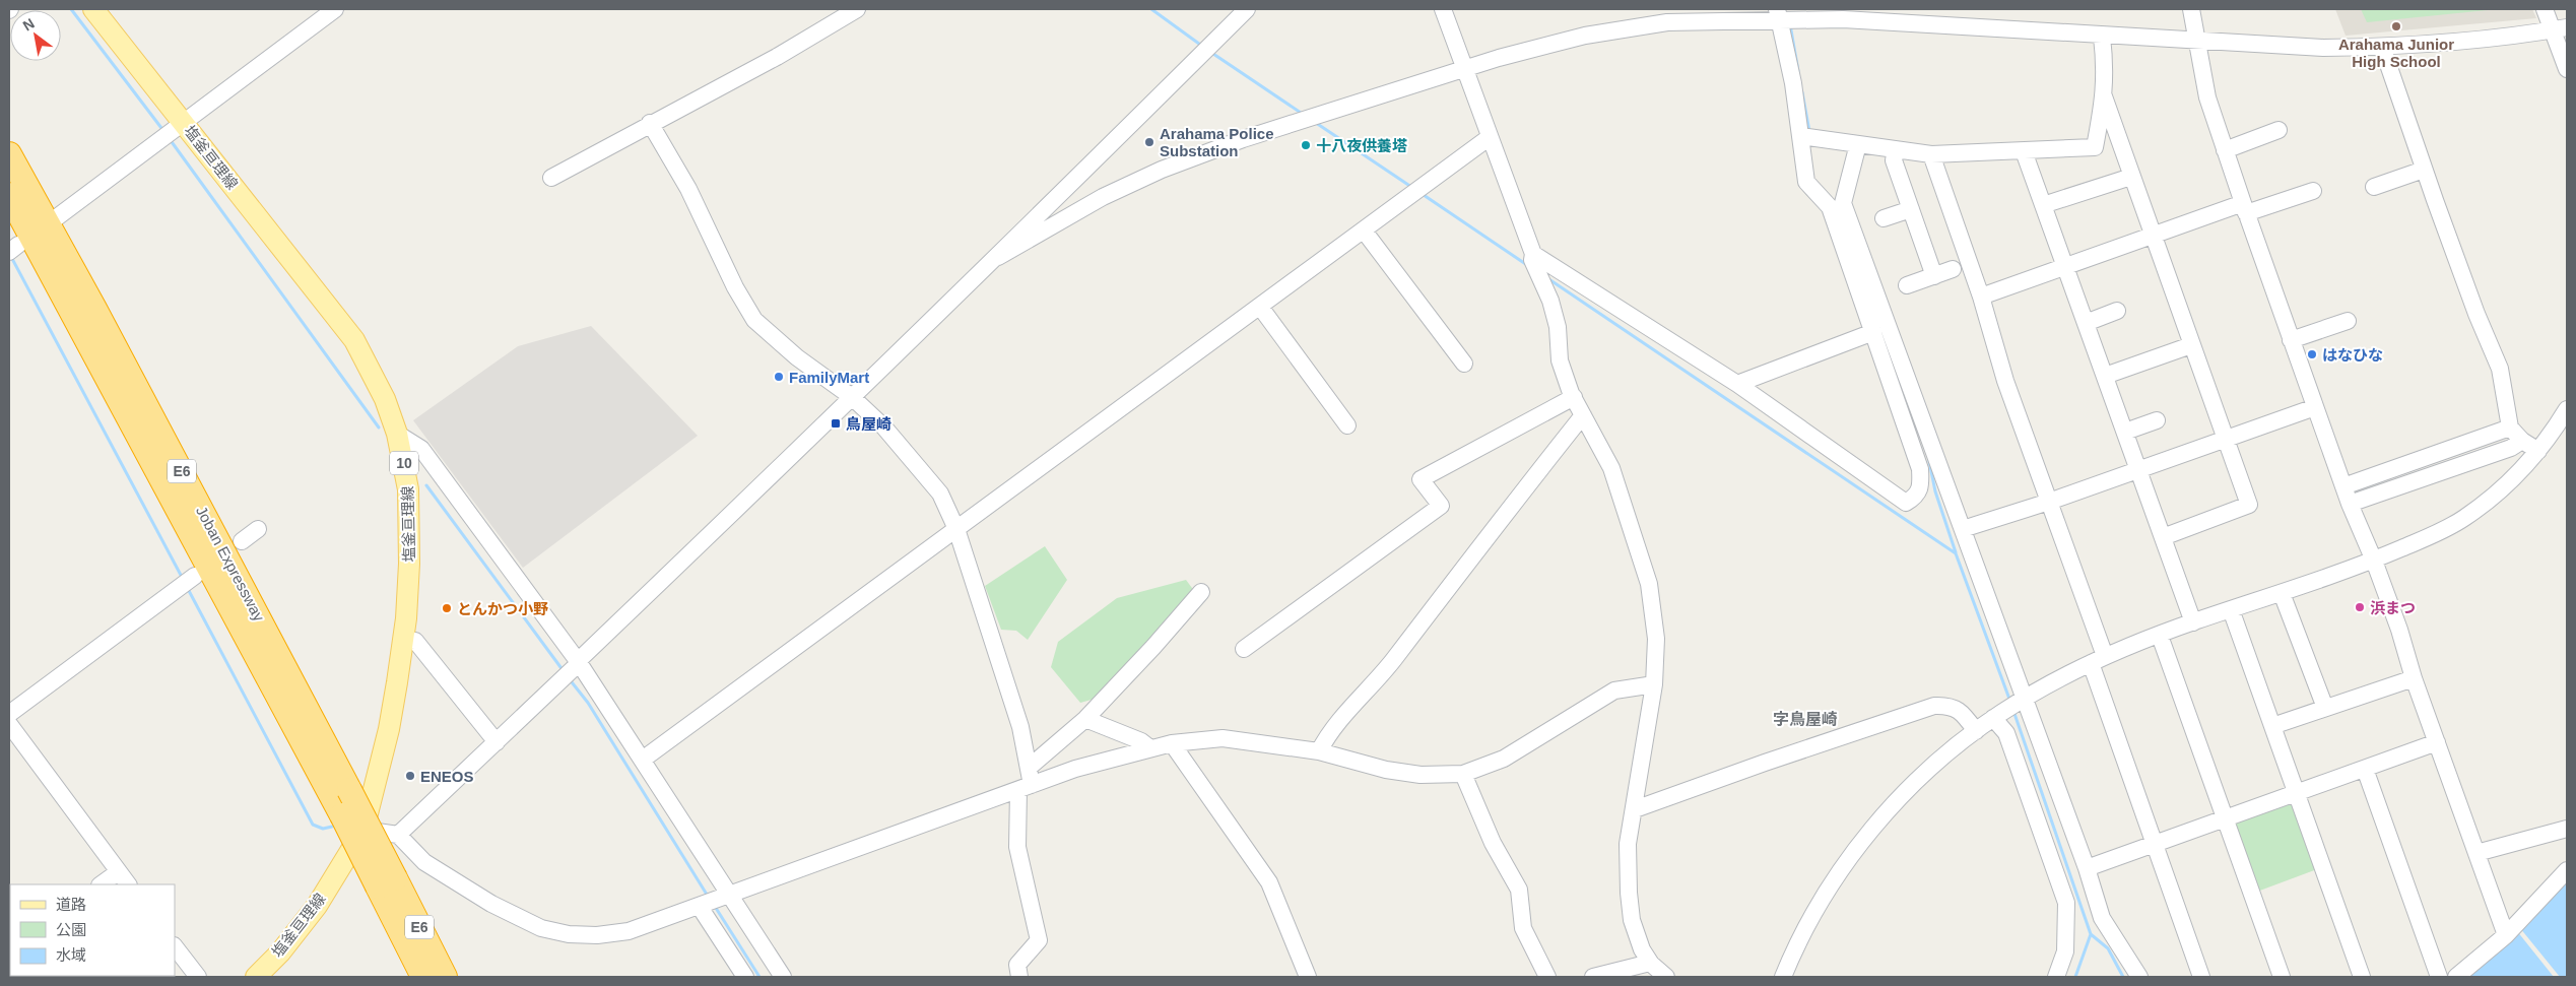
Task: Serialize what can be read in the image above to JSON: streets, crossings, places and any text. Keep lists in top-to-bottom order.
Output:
{
  "streets": {
    "highway": ["E6", "Joban Expressway"],
    "main road": ["塩釜亘理線", "10"]
  },
  "districts": ["字鳥屋崎"],
  "places": {
    "other": [
      "Arahama Junior High School",
      "Arahama Police Substation",
      "十八夜供養塔",
      "はなひな",
      "FamilyMart",
      "浜まつ",
      "とんかつ小野",
      "ENEOS"
    ],
    "transit": ["鳥屋崎"]
  },
  "legend": ["道路", "公園", "水域"],
  "north": "top left"
}
